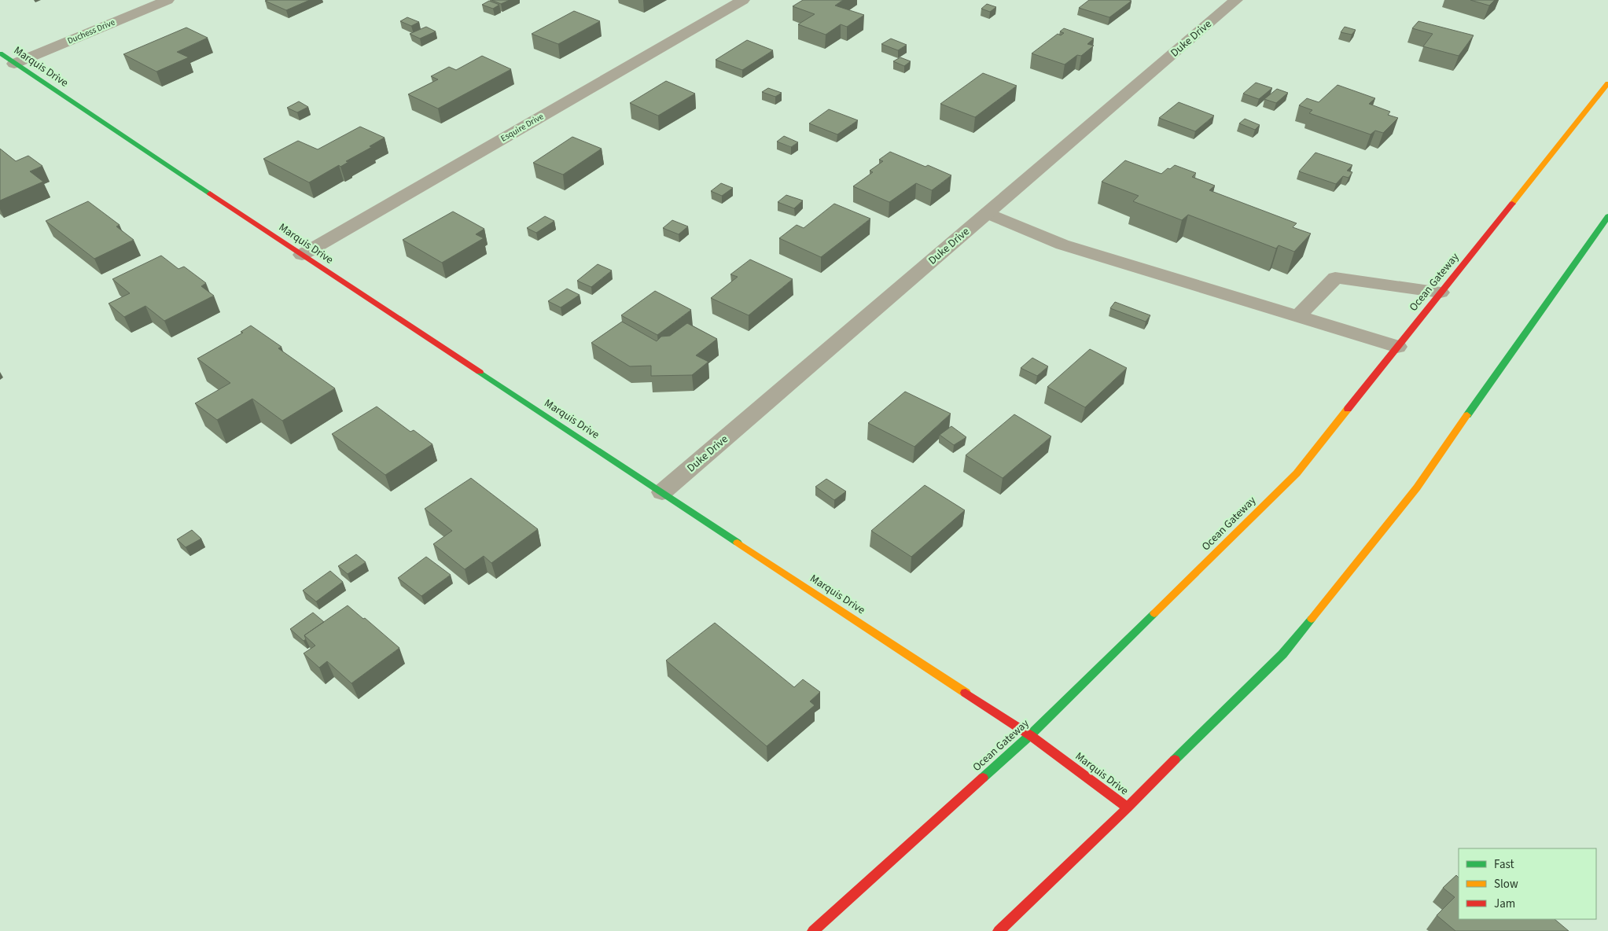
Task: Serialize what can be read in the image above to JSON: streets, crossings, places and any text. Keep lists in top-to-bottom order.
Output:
{
  "streets": {
    "main road": ["Marquis Drive", "Ocean Gateway"],
    "street": ["Duchess Drive", "Duke Drive", "Esquire Drive"]
  },
  "crossings": [
    ["Duchess Drive", "Marquis Drive"],
    ["Duke Drive", "Marquis Drive"],
    ["Marquis Drive", "Esquire Drive"],
    ["Marquis Drive", "Ocean Gateway"]
  ],
  "legend": ["Fast", "Slow", "Jam"]
}
